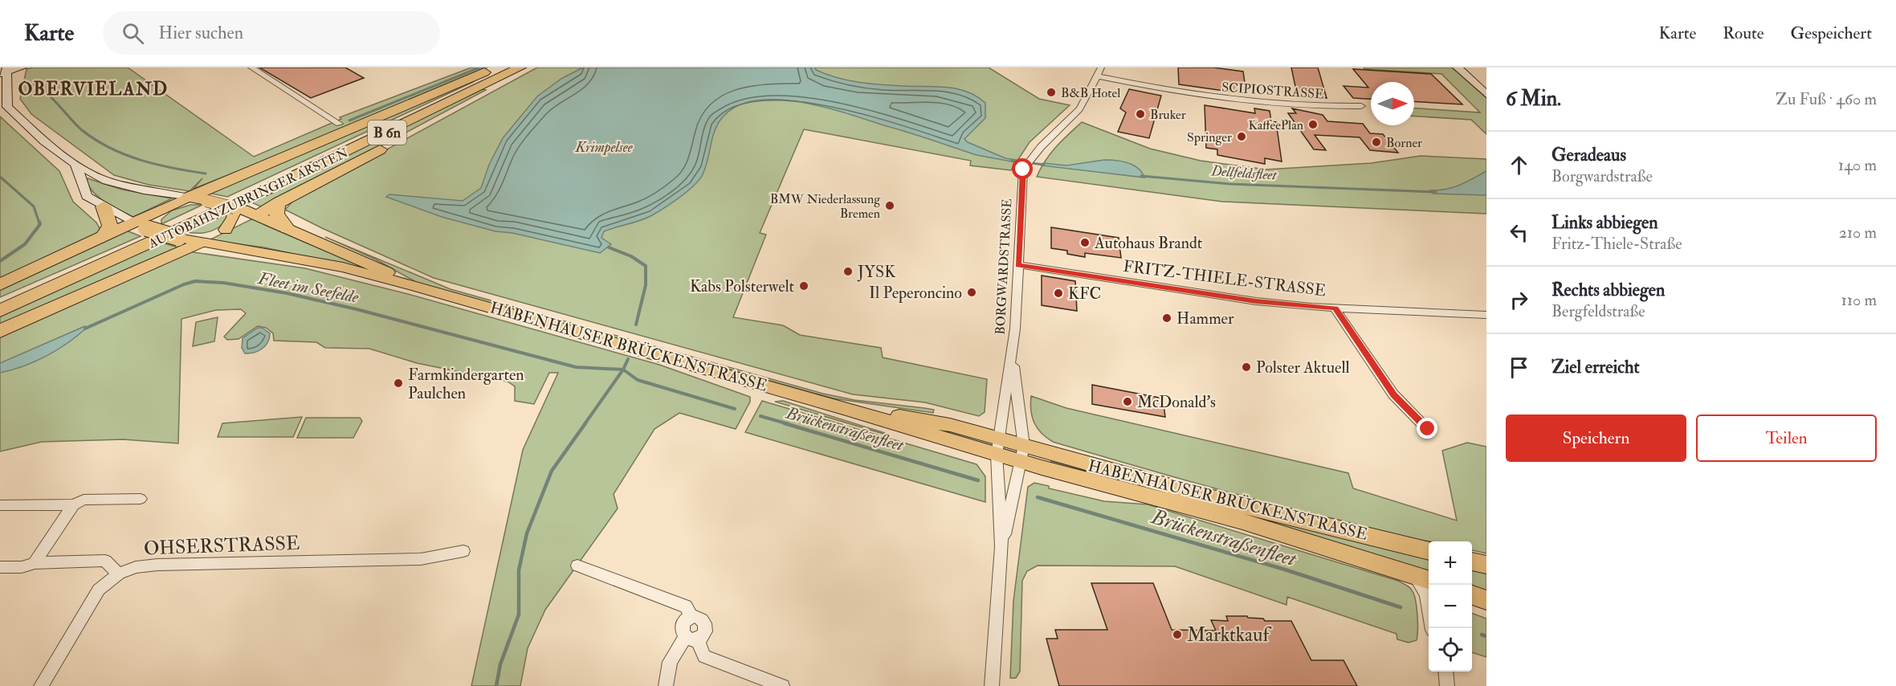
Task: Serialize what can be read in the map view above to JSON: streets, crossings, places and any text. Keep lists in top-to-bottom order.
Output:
{
  "streets": {
    "highway": ["B 6n", "AUTOBAHNZUBRINGER ARSTEN"],
    "main road": ["HABENHAUSER BRÜCKENSTRASSE"],
    "street": [
      "SCIPIOSTRASSE",
      "BORGWARDSTRASSE",
      "FRITZ-THIELE-STRASSE",
      "OHSERSTRASSE"
    ]
  },
  "crossings": [
    ["SCIPIOSTRASSE", "BORGWARDSTRASSE"],
    ["BORGWARDSTRASSE", "FRITZ-THIELE-STRASSE"],
    ["BORGWARDSTRASSE", "HABENHAUSER BRÜCKENSTRASSE"]
  ],
  "districts": ["OBERVIELAND"],
  "water": [
    "Krimpelsee",
    "Dellfeldsfleet",
    "Fleet im Seefelde",
    "Brückenstraßenfleet"
  ],
  "places": [
    "B&B Hotel",
    "Bruker",
    "KaffeePlan",
    "Springer",
    "Borner",
    "BMW Niederlassung Bremen",
    "Autohaus Brandt",
    "JYSK",
    "Kabs Polsterwelt",
    "Il Peperoncino",
    "KFC",
    "Hammer",
    "Polster Aktuell",
    "Farmkindergarten Paulchen",
    "McDonald's",
    "Marktkauf"
  ],
  "north": "right",
  "page": {
    "header": "Karte",
    "search": "Hier suchen",
    "nav": ["Karte", "Route", "Gespeichert"],
    "heading": ["6 Min.", "Zu Fuß · 460 m"],
    "list": [
      ["Geradeaus", "Borgwardstraße", "140 m"],
      ["Links abbiegen", "Fritz-Thiele-Straße", "210 m"],
      ["Rechts abbiegen", "Bergfeldstraße", "110 m"],
      "Ziel erreicht"
    ],
    "buttons": ["Speichern", "Teilen"],
    "map_buttons": ["+", "−"]
  }
}
